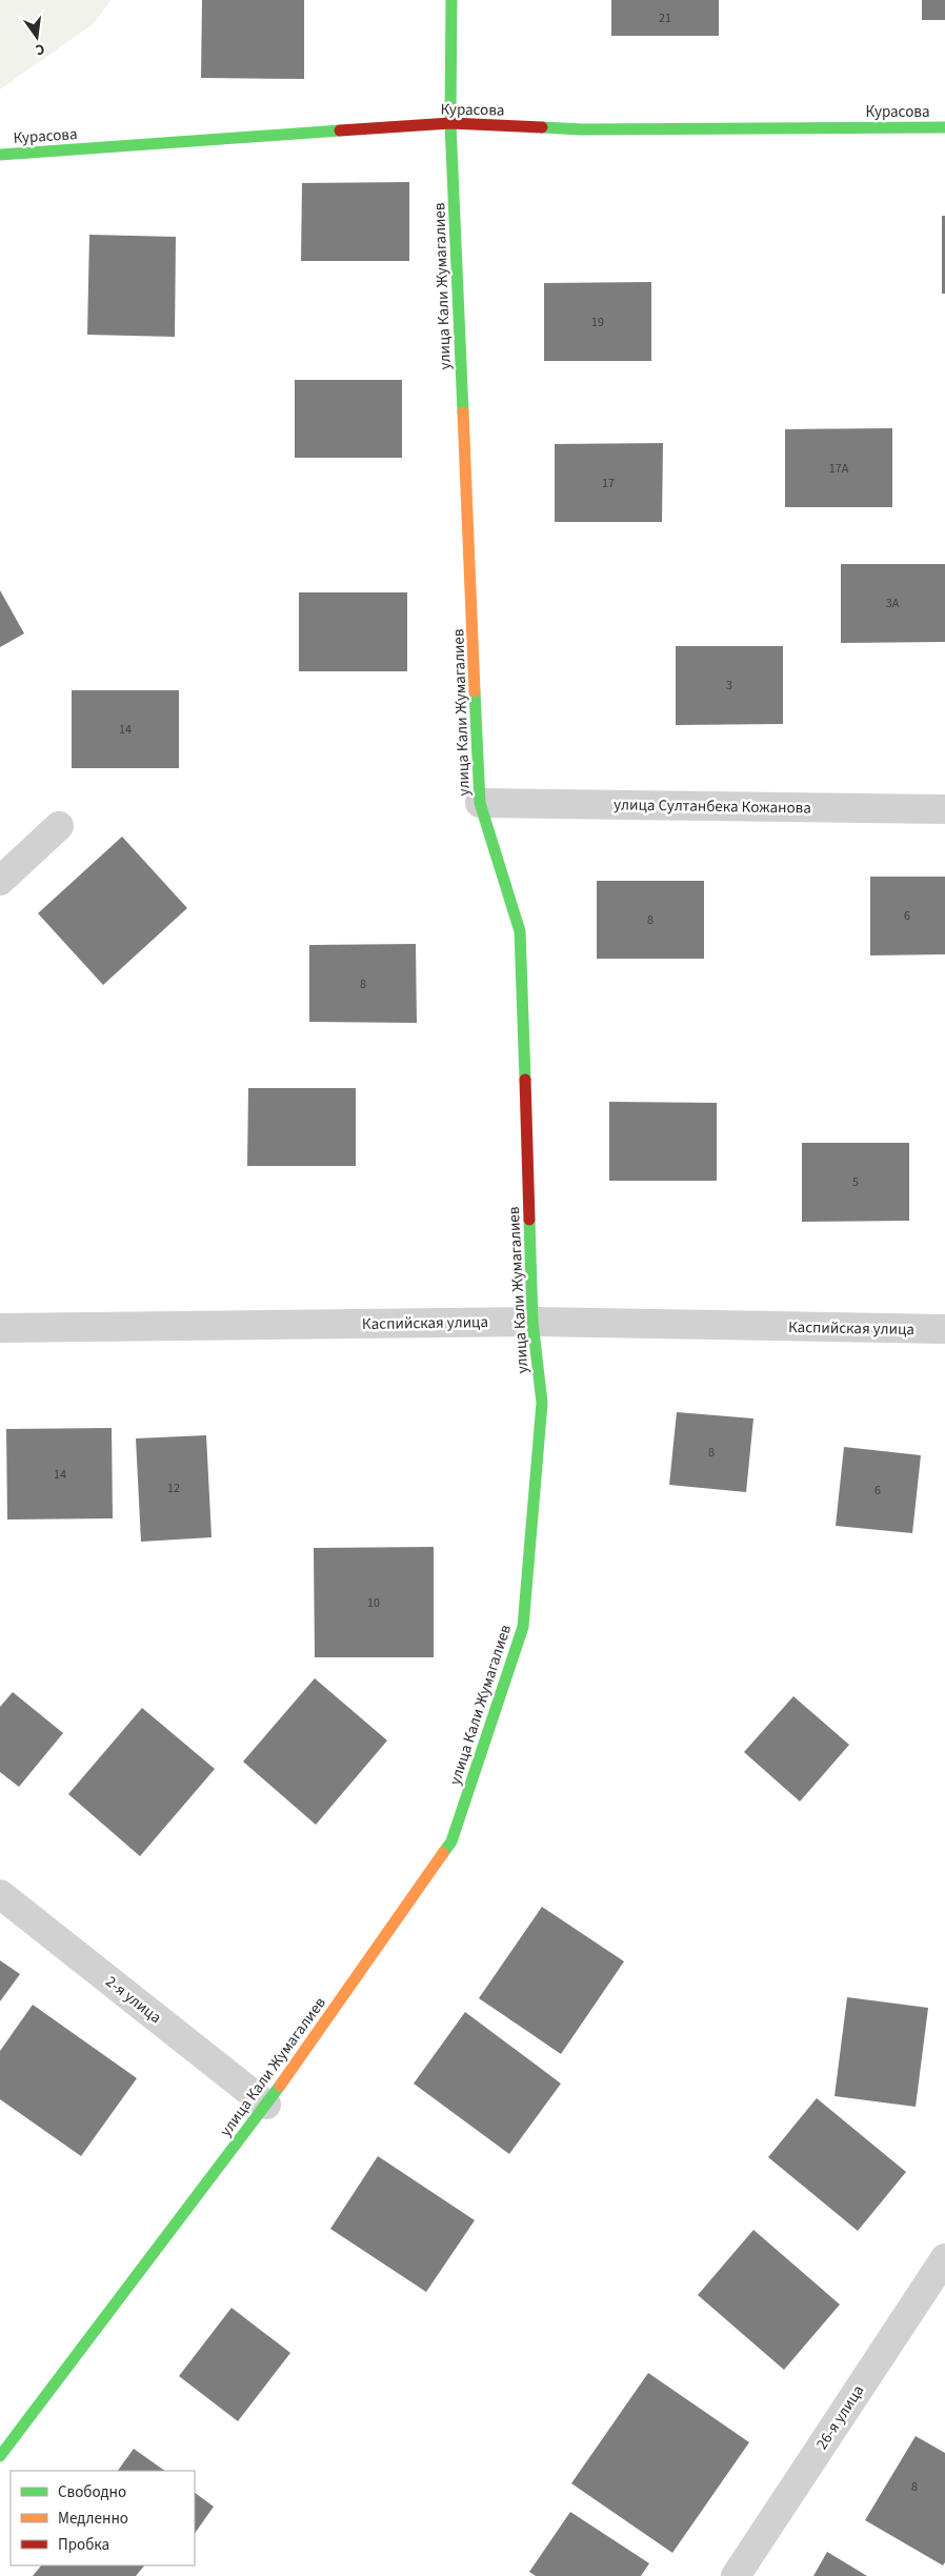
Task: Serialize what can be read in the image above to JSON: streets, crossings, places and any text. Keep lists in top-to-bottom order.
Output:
{
  "streets": {
    "street": [
      "Курасова",
      "улица Кали Жумагалиев",
      "улица Султанбека Кожанова",
      "Каспийская улица",
      "2-я улица",
      "26-я улица"
    ]
  },
  "crossings": [
    ["Курасова", "улица Кали Жумагалиев"],
    ["улица Кали Жумагалиев", "улица Султанбека Кожанова"],
    ["улица Кали Жумагалиев", "Каспийская улица"],
    ["улица Кали Жумагалиев", "2-я улица"]
  ],
  "house_numbers": [
    "21",
    "19",
    "17А",
    "17",
    "3А",
    "3",
    "14",
    "6",
    "8",
    "8",
    "5",
    "8",
    "14",
    "12",
    "6",
    "10",
    "8"
  ],
  "legend": ["Свободно", "Медленно", "Пробка"],
  "north": "bottom"
}
